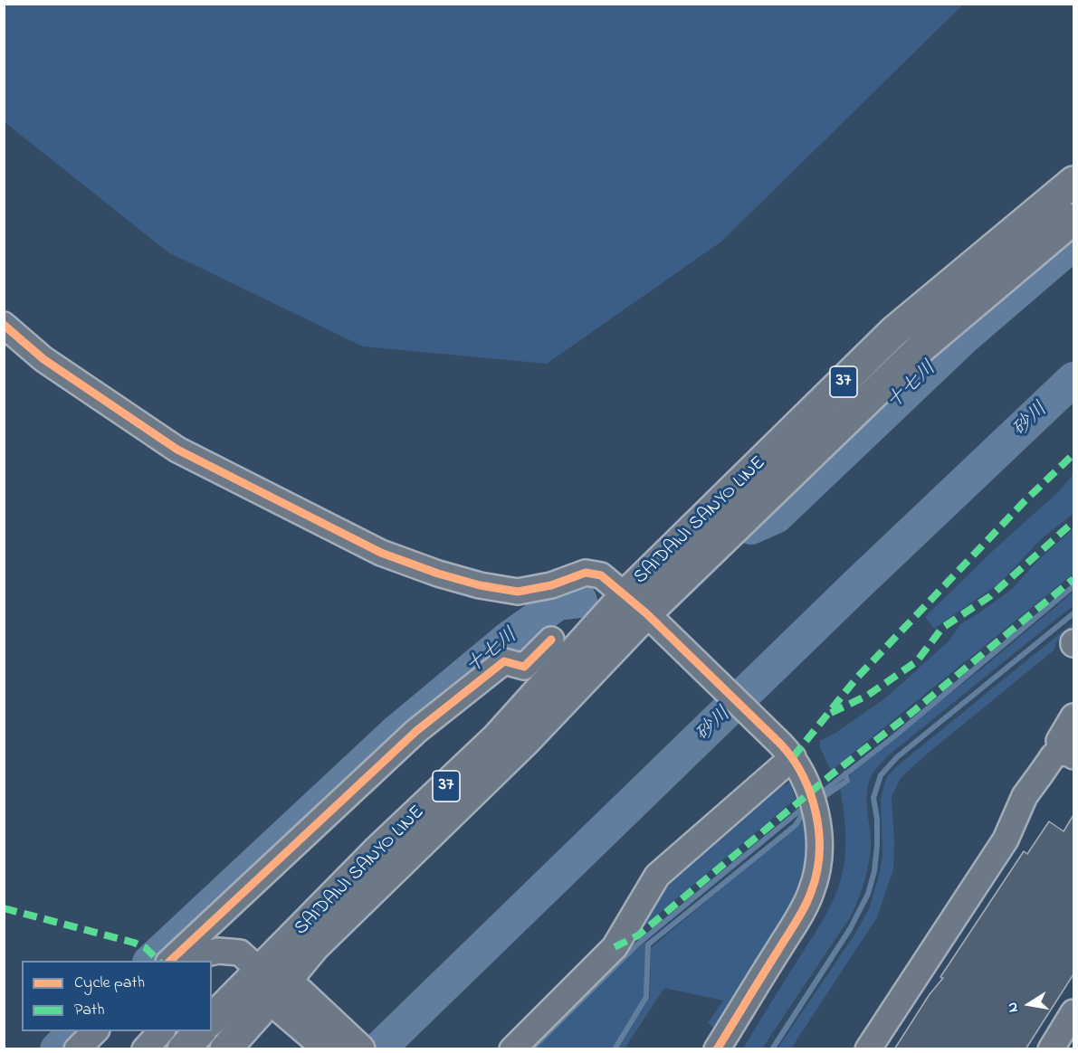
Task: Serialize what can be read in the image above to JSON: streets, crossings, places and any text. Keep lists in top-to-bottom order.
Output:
{
  "streets": {
    "main road": ["37", "SAIDAIJI SANYO LINE"]
  },
  "water": ["十七川", "砂川"],
  "legend": ["Cycle path", "Path"],
  "north": "left"
}
